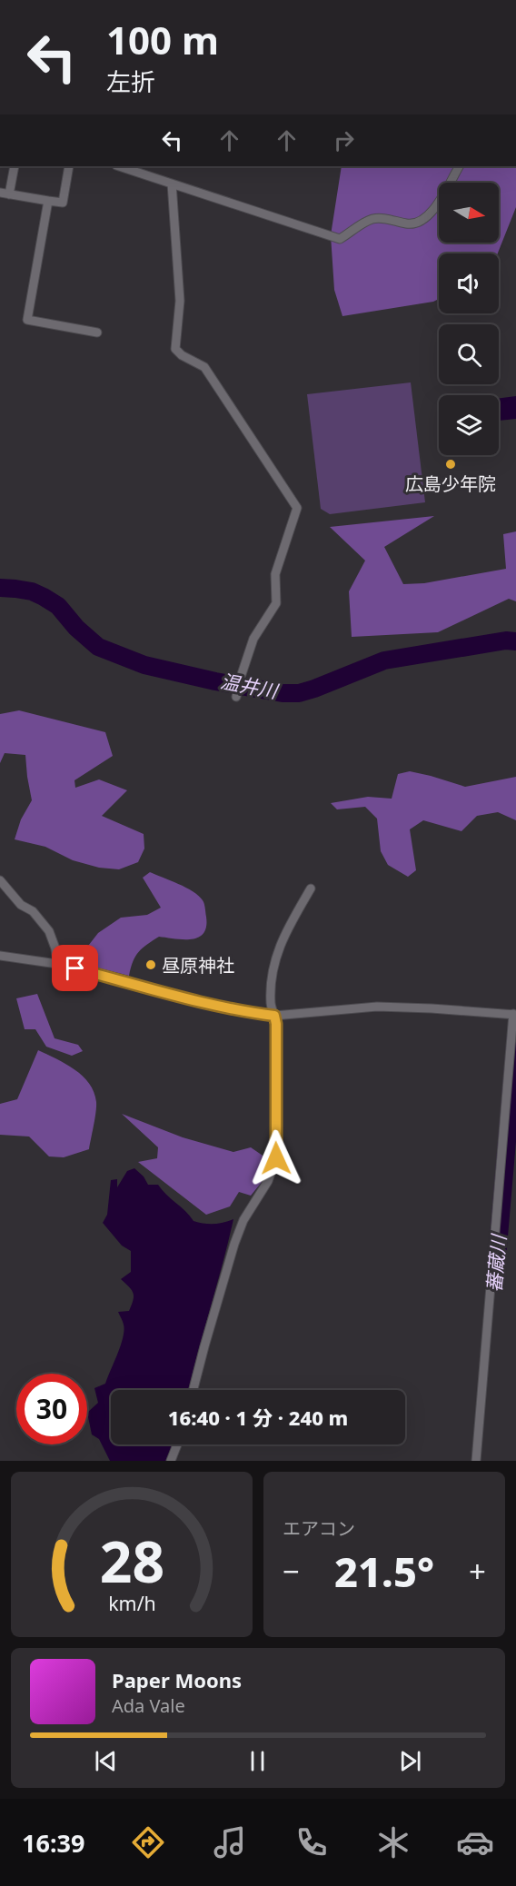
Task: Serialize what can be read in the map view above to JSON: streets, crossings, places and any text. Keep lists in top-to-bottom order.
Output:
{
  "water": ["温井川", "蕃蔵川"],
  "places": ["広島少年院", "昼原神社"],
  "north": "right",
  "page": {
    "turn": ["100 m", "左折"],
    "limit": "30",
    "trip": "16:40 · 1 分 · 240 m",
    "tile": "エアコン",
    "heat": ["−", "21.5°", "+"],
    "song": ["Paper Moons", "Ada Vale"],
    "tabs": "16:39",
    "gauge": ["28", "km/h"]
  }
}
